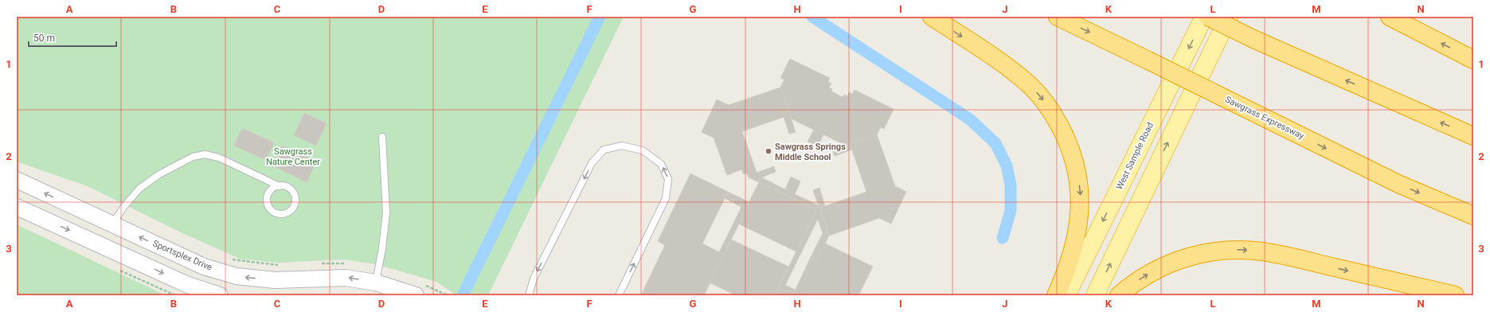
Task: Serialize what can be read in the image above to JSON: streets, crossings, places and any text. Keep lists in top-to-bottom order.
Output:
{
  "streets": {
    "highway": ["Sawgrass Expressway"],
    "main road": ["West Sample Road"],
    "street": ["Sportsplex Drive"]
  },
  "parks": ["Sawgrass Nature Center"],
  "places": ["Sawgrass Springs Middle School"],
  "scale_bar": "50 m",
  "grid": {
    "columns": [
      "A",
      "B",
      "C",
      "D",
      "E",
      "F",
      "G",
      "H",
      "I",
      "J",
      "K",
      "L",
      "M",
      "N"
    ],
    "rows": ["1", "2", "3"]
  }
}
